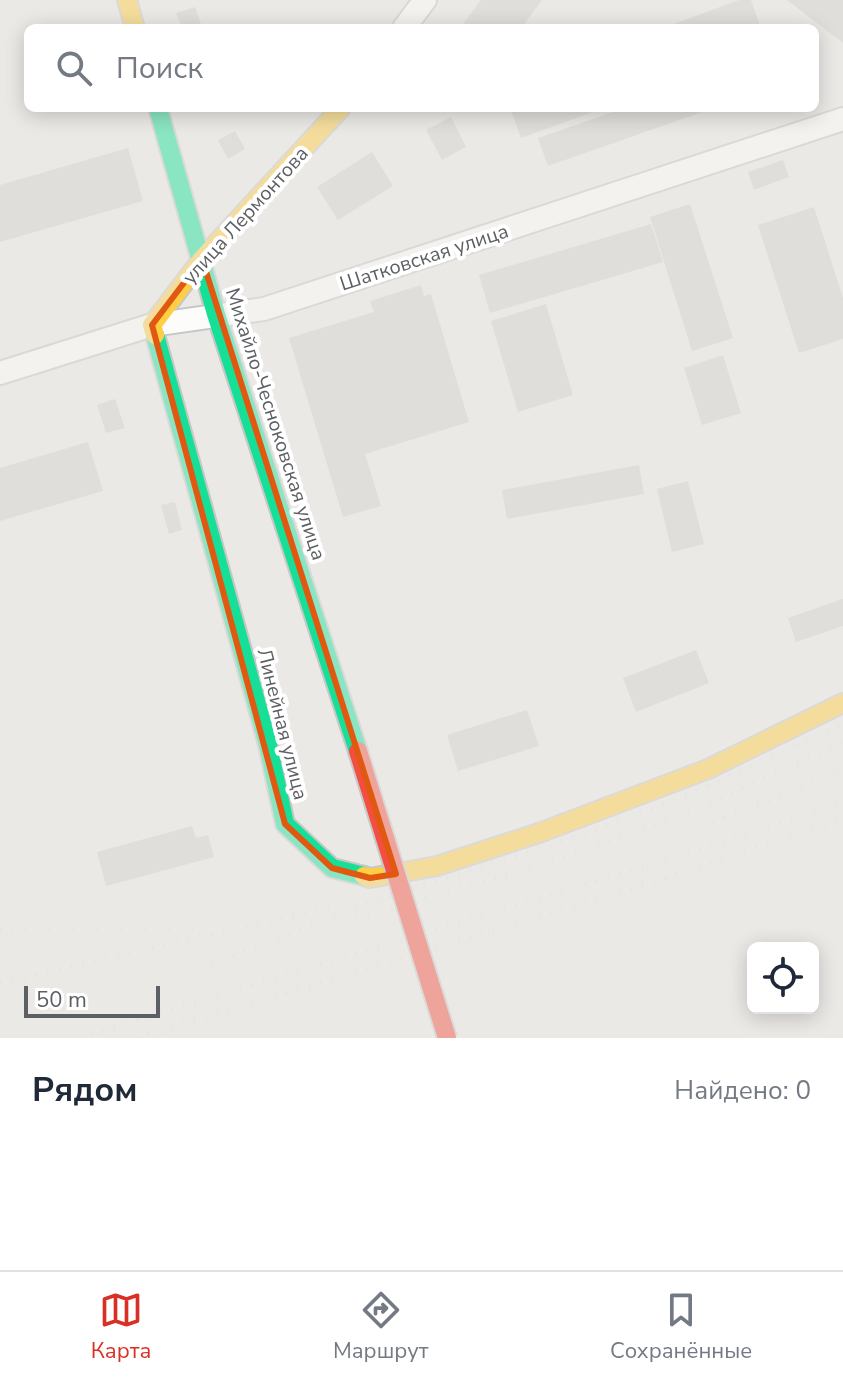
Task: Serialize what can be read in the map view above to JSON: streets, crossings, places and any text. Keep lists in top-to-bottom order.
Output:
{
  "streets": {
    "street": [
      "улица Лермонтова",
      "Шатковская улица",
      "Михайло-Чесноковская улица",
      "Линейная улица"
    ]
  },
  "crossings": [
    ["улица Лермонтова", "Шатковская улица"],
    ["улица Лермонтова", "Михайло-Чесноковская улица"],
    ["улица Лермонтова", "Линейная улица"],
    ["Шатковская улица", "Михайло-Чесноковская улица"],
    ["Шатковская улица", "Линейная улица"]
  ],
  "scale_bar": "50 m",
  "page": {
    "search": "Поиск",
    "scale": "50 m",
    "heading": ["Рядом", "Найдено: 0"],
    "nav": ["Карта", "Маршрут", "Сохранённые"]
  }
}
